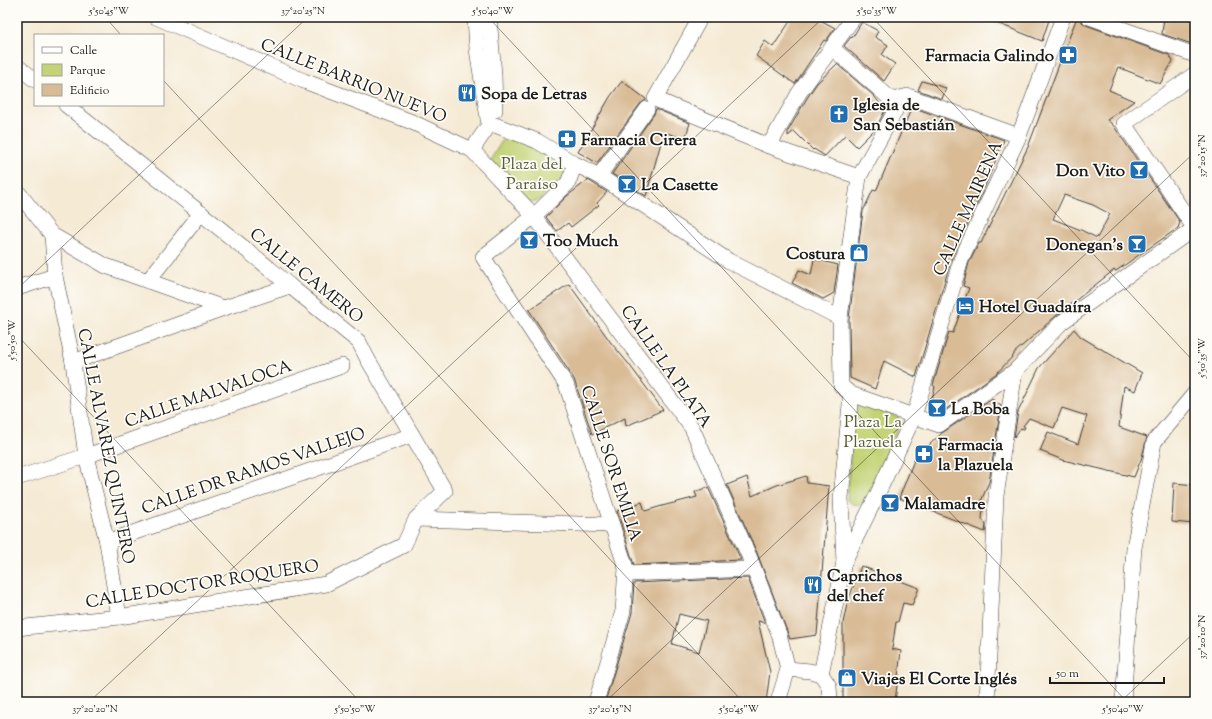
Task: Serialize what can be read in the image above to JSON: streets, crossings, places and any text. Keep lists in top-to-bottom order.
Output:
{
  "streets": {
    "street": [
      "CALLE BARRIO NUEVO",
      "CALLE MAIRENA",
      "CALLE CAMERO",
      "CALLE LA PLATA",
      "CALLE MALVALOCA",
      "CALLE ALVAREZ QUINTERO",
      "CALLE SOR EMILIA",
      "CALLE DR RAMOS VALLEJO",
      "CALLE DOCTOR ROQUERO"
    ]
  },
  "crossings": [
    ["CALLE CAMERO", "CALLE DR RAMOS VALLEJO"],
    ["CALLE CAMERO", "CALLE DOCTOR ROQUERO"],
    ["CALLE LA PLATA", "CALLE SOR EMILIA"],
    ["CALLE MALVALOCA", "CALLE ALVAREZ QUINTERO"],
    ["CALLE ALVAREZ QUINTERO", "CALLE DR RAMOS VALLEJO"],
    ["CALLE ALVAREZ QUINTERO", "CALLE DOCTOR ROQUERO"]
  ],
  "parks": ["Plaza del Paraíso", "Plaza La Plazuela"],
  "places": {
    "pharmacy": ["Farmacia Galindo", "Farmacia Cirera", "Farmacia la Plazuela"],
    "restaurant": ["Sopa de Letras", "Caprichos del chef"],
    "church": ["Iglesia de San Sebastián"],
    "bar": [
      "Don Vito",
      "La Casette",
      "Too Much",
      "Donegan's",
      "La Boba",
      "Malamadre"
    ],
    "shop": ["Costura", "Viajes El Corte Inglés"],
    "hotel": ["Hotel Guadaíra"]
  },
  "legend": ["Calle", "Parque", "Edificio"],
  "scale_bar": "50 m",
  "coordinates": [
    "5°50'45\"W",
    "37°20'25\"N",
    "5°50'40\"W",
    "5°50'35\"W",
    "37°20'15\"N",
    "5°50'50\"W",
    "37°20'10\"N",
    "37°20'20\"N"
  ]
}
